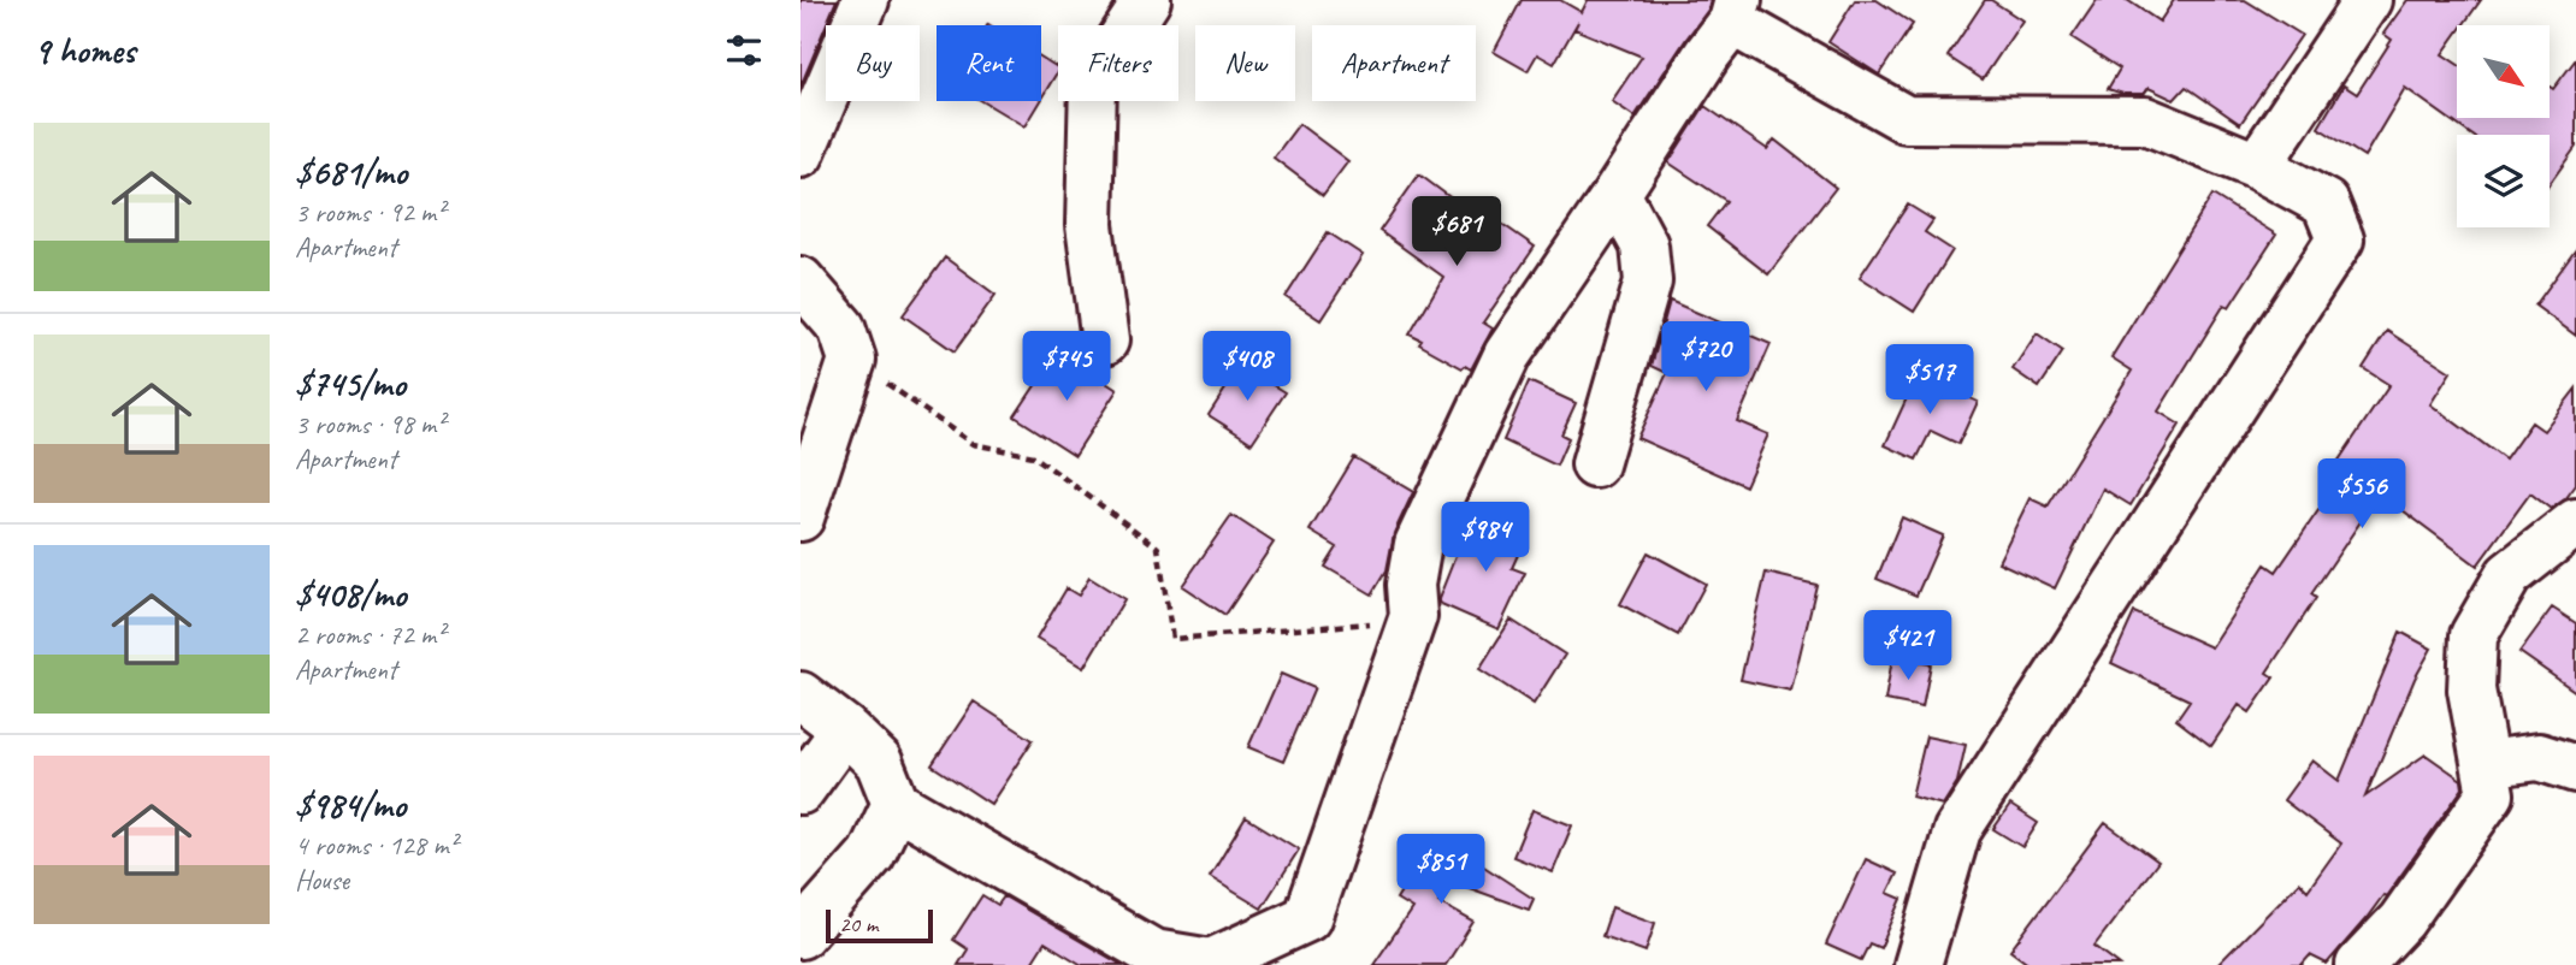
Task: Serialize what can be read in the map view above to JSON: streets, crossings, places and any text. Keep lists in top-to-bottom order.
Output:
{
  "scale_bar": "20 m",
  "north": "bottom right",
  "page": {
    "heading": "9 homes",
    "chip": [
      "Buy",
      "Rent",
      "Filters",
      "New",
      "Apartment"
    ],
    "list": [
      {
        "name": "$681/mo",
        "note": "3 rooms · 92 m² · Apartment"
      },
      {
        "name": "$745/mo",
        "note": "3 rooms · 98 m² · Apartment"
      },
      {
        "name": "$408/mo",
        "note": "2 rooms · 72 m² · Apartment"
      },
      {
        "name": "$984/mo",
        "note": "4 rooms · 128 m² · House"
      }
    ],
    "price": [
      "$681",
      "$720",
      "$745",
      "$408",
      "$517",
      "$556",
      "$984",
      "$421",
      "$851"
    ],
    "scale": "20 m"
  }
}
